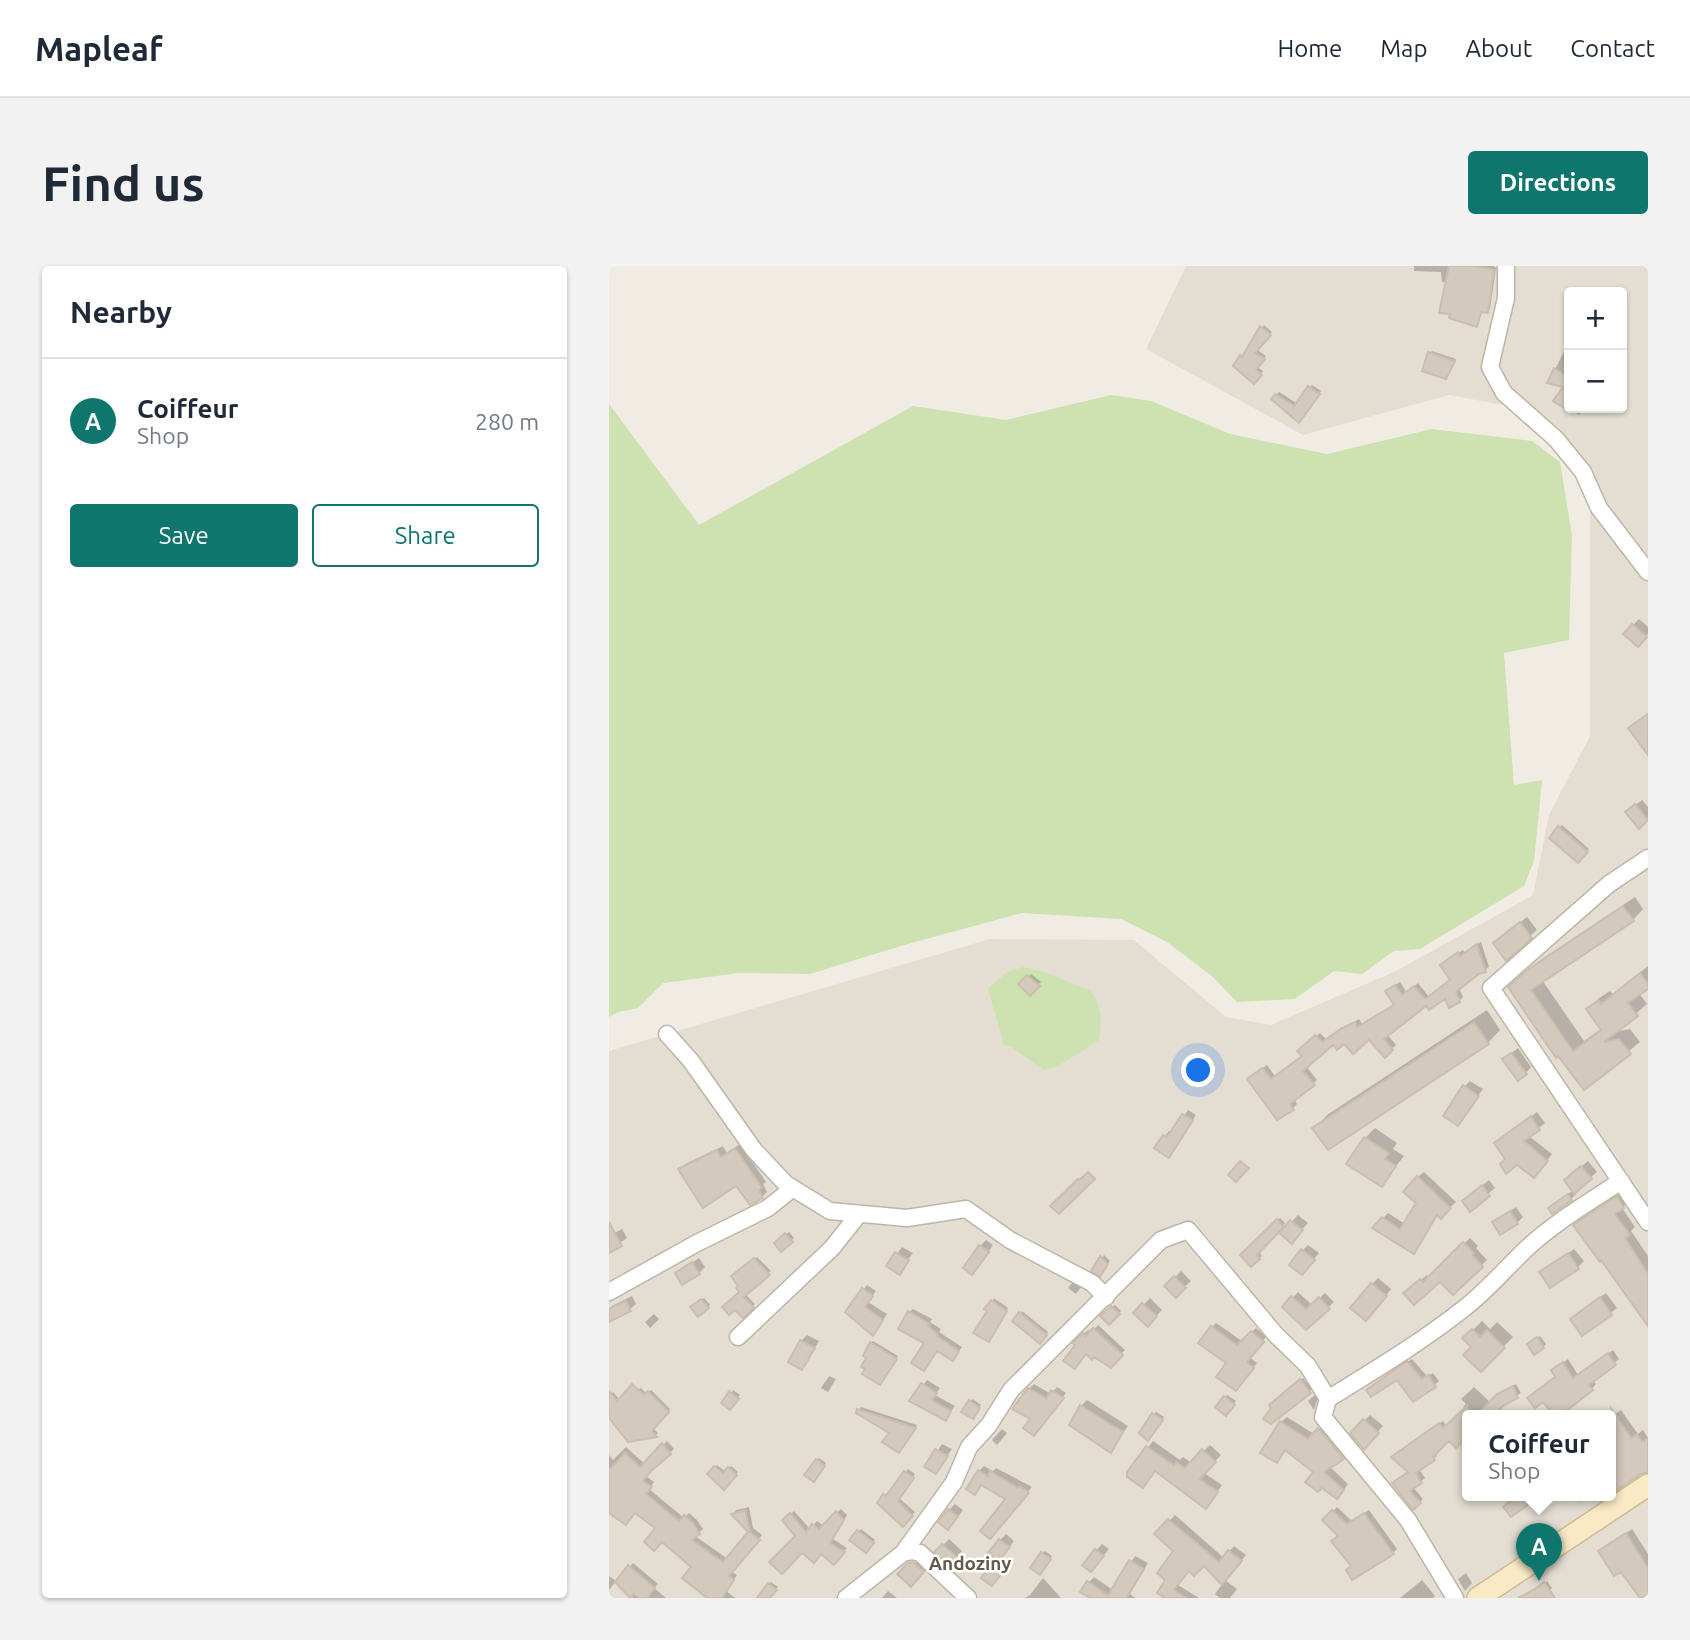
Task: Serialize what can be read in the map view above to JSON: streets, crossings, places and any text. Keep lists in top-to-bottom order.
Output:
{
  "districts": ["Andoziny"],
  "page": {
    "header": "Mapleaf",
    "nav": [
      "Home",
      "Map",
      "About",
      "Contact"
    ],
    "buttons": [
      "Directions",
      ["Save", "Share"]
    ],
    "title": "Find us",
    "heading": "Nearby",
    "map_buttons": ["+", "−"],
    "list": [
      {
        "mark": "A",
        "name": "Coiffeur",
        "note": "Shop",
        "value": "280 m"
      }
    ],
    "popup": ["Coiffeur", "Shop"],
    "pins": "A"
  }
}
